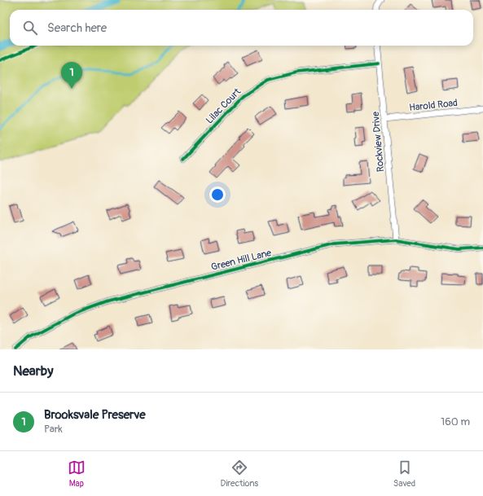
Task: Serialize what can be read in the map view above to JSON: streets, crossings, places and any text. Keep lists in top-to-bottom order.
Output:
{
  "streets": {
    "street": [
      "Harold Road",
      "Lilac Court",
      "Rockview Drive",
      "Green Hill Lane"
    ]
  },
  "crossings": [
    ["Harold Road", "Rockview Drive"],
    ["Lilac Court", "Rockview Drive"],
    ["Rockview Drive", "Green Hill Lane"]
  ],
  "page": {
    "search": "Search here",
    "pins": "1",
    "heading": "Nearby",
    "list": [
      {
        "mark": "1",
        "name": "Brooksvale Preserve",
        "note": "Park",
        "value": "160 m"
      }
    ],
    "nav": ["Map", "Directions", "Saved"]
  }
}
